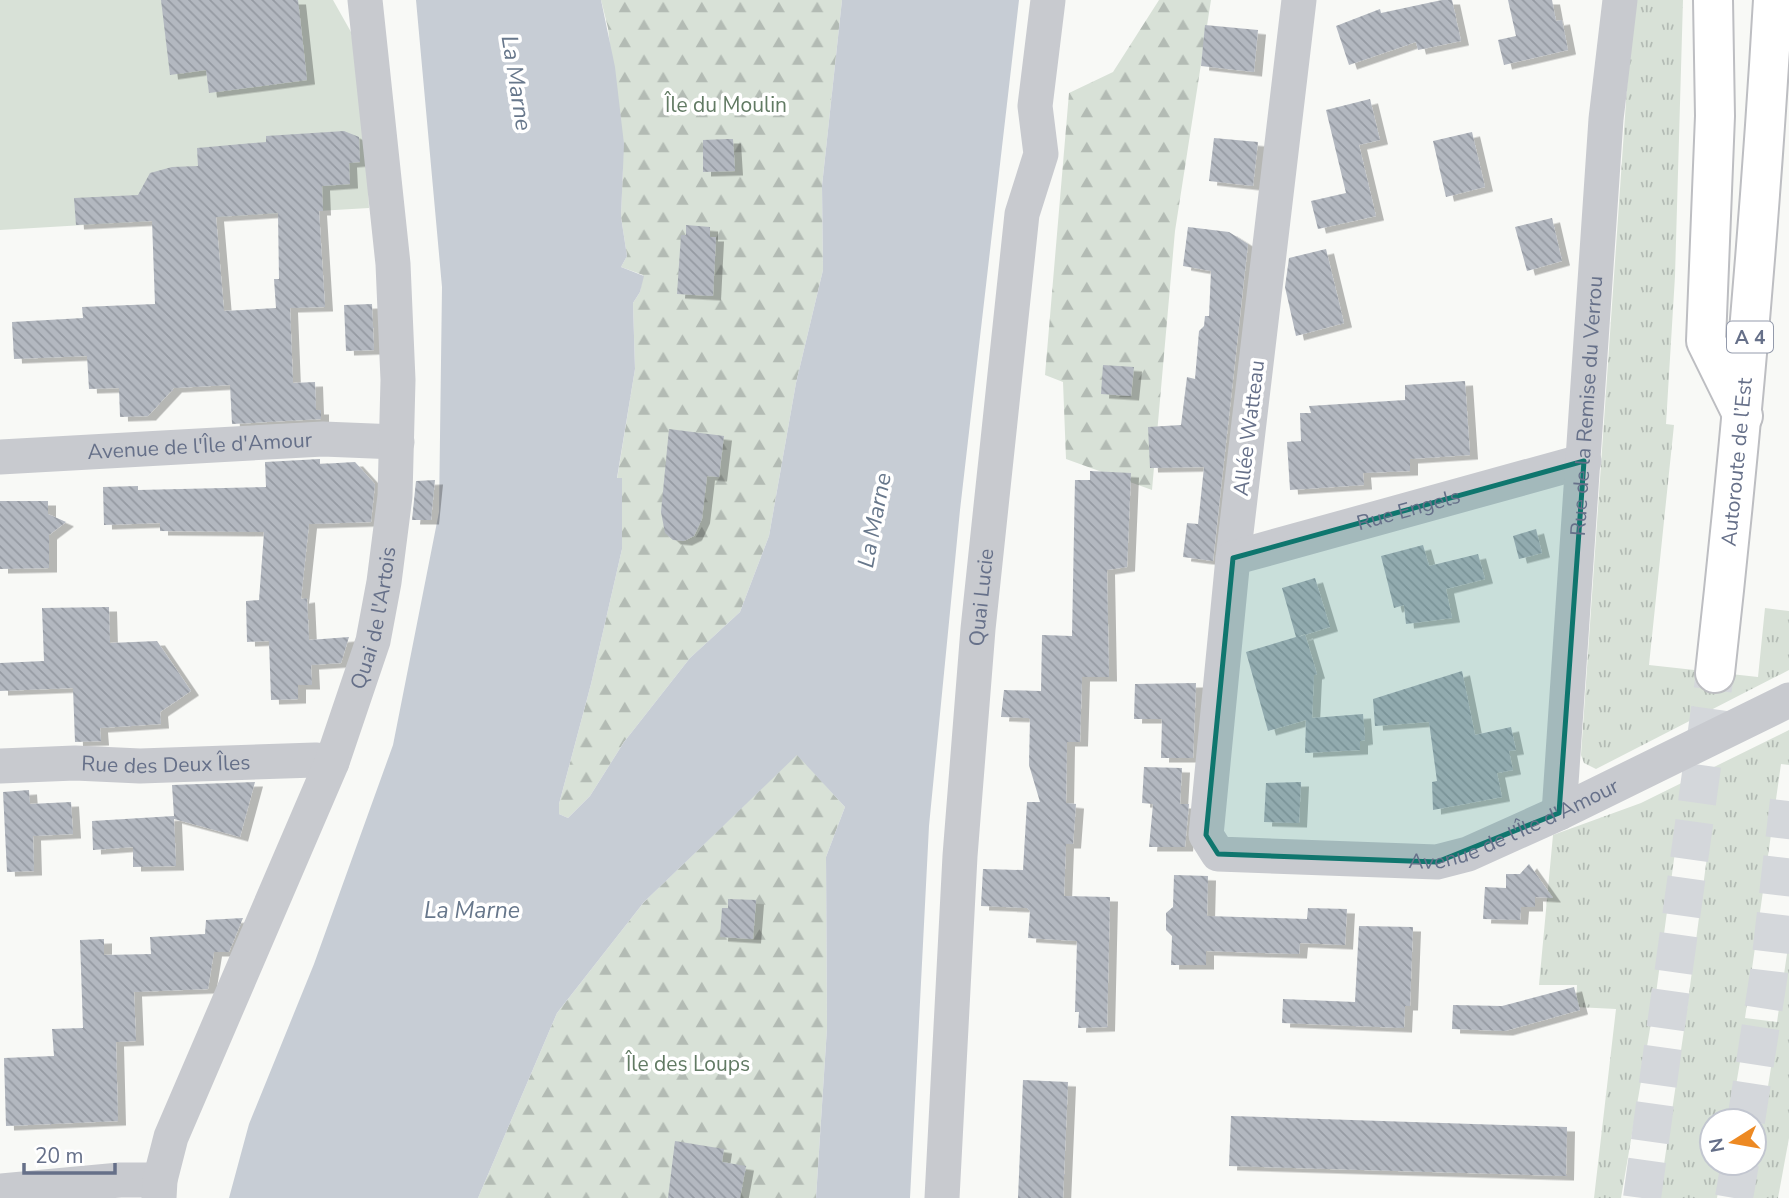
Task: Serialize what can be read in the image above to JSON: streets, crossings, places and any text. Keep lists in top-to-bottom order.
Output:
{
  "streets": {
    "highway": ["A 4", "Autoroute de l’Est"],
    "street": [
      "Rue de la Remise du Verrou",
      "Allée Watteau",
      "Avenue de l'Île d'Amour",
      "Rue Engels",
      "Quai Lucie",
      "Quai de l'Artois",
      "Rue des Deux Îles"
    ]
  },
  "crossings": [
    ["Rue de la Remise du Verrou", "Avenue de l'Île d'Amour"],
    ["Rue de la Remise du Verrou", "Rue Engels"],
    ["Allée Watteau", "Avenue de l'Île d'Amour"],
    ["Allée Watteau", "Rue Engels"],
    ["Avenue de l'Île d'Amour", "Quai de l'Artois"],
    ["Quai de l'Artois", "Rue des Deux Îles"]
  ],
  "water": ["La Marne"],
  "parks": ["Île du Moulin", "Île des Loups"],
  "scale_bar": "20 m",
  "north": "left"
}
